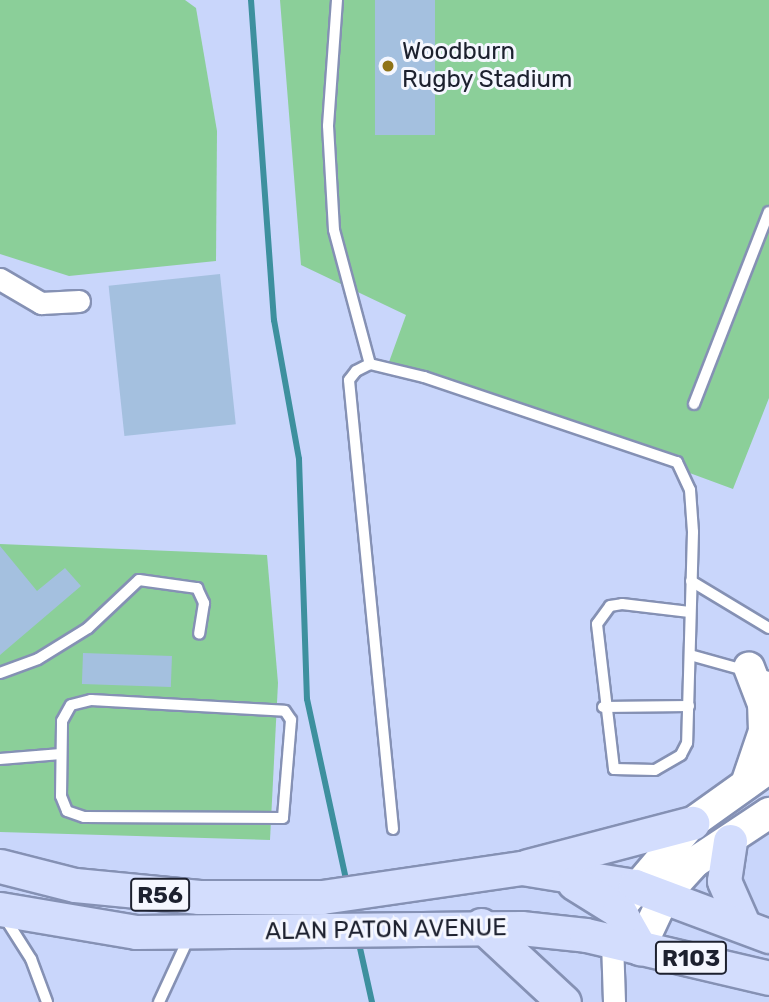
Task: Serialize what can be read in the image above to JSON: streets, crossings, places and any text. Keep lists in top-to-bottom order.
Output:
{
  "streets": {
    "main road": ["R56", "ALAN PATON AVENUE", "R103"]
  },
  "places": ["Woodburn Rugby Stadium"]
}
